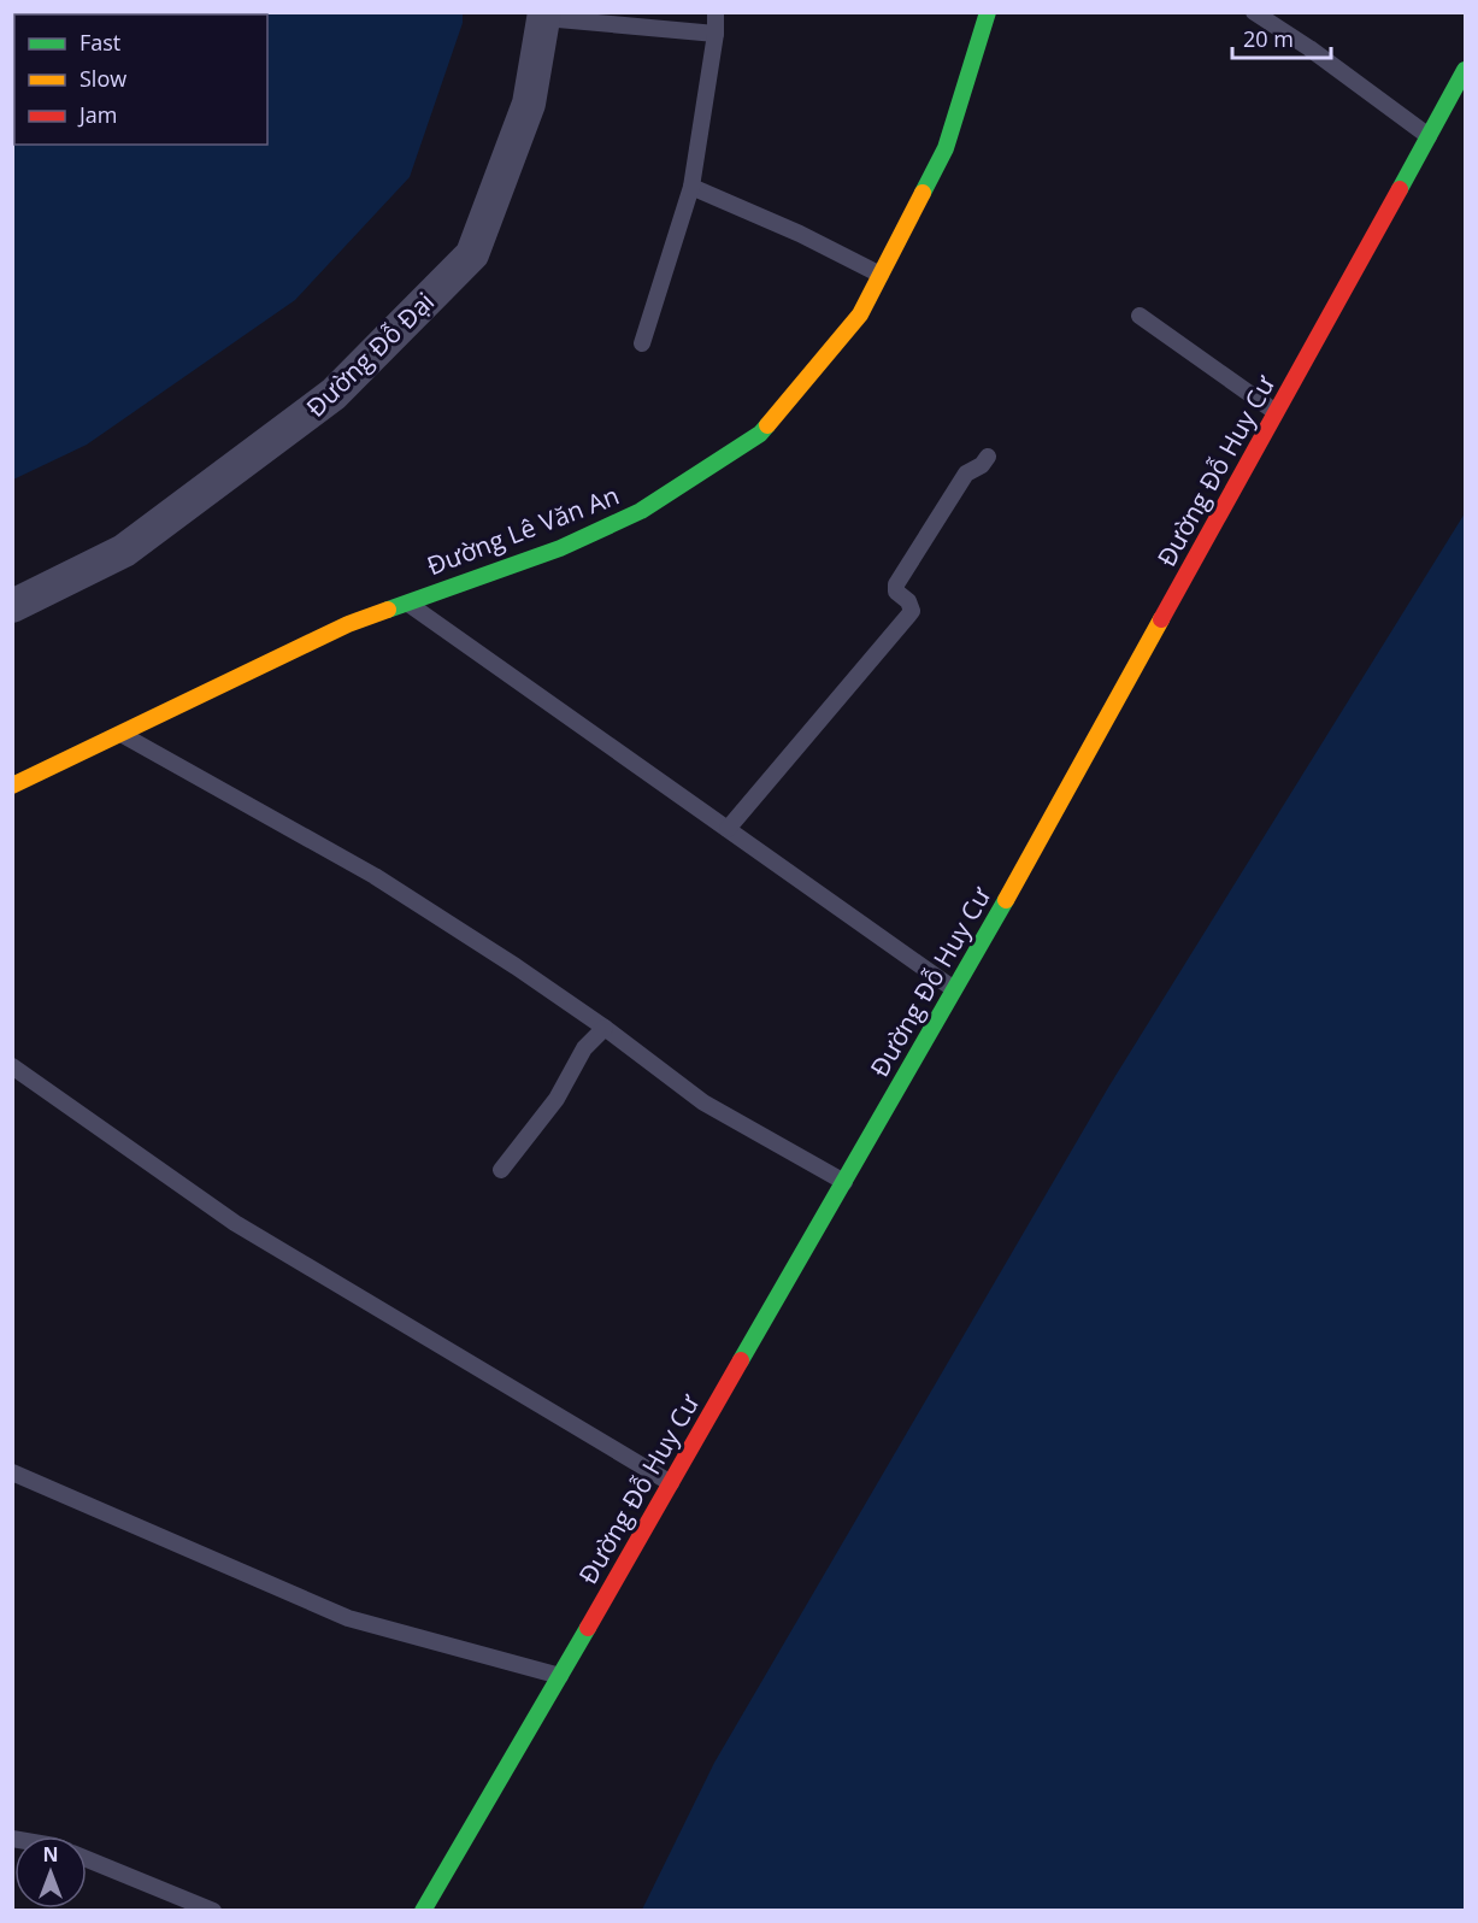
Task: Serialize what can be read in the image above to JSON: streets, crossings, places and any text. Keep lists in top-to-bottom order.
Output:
{
  "streets": {
    "street": ["Đường Đỗ Đại", "Đường Đỗ Huy Cư", "Đường Lê Văn An"]
  },
  "legend": ["Fast", "Slow", "Jam"],
  "scale_bar": "20 m",
  "north": "top"
}
